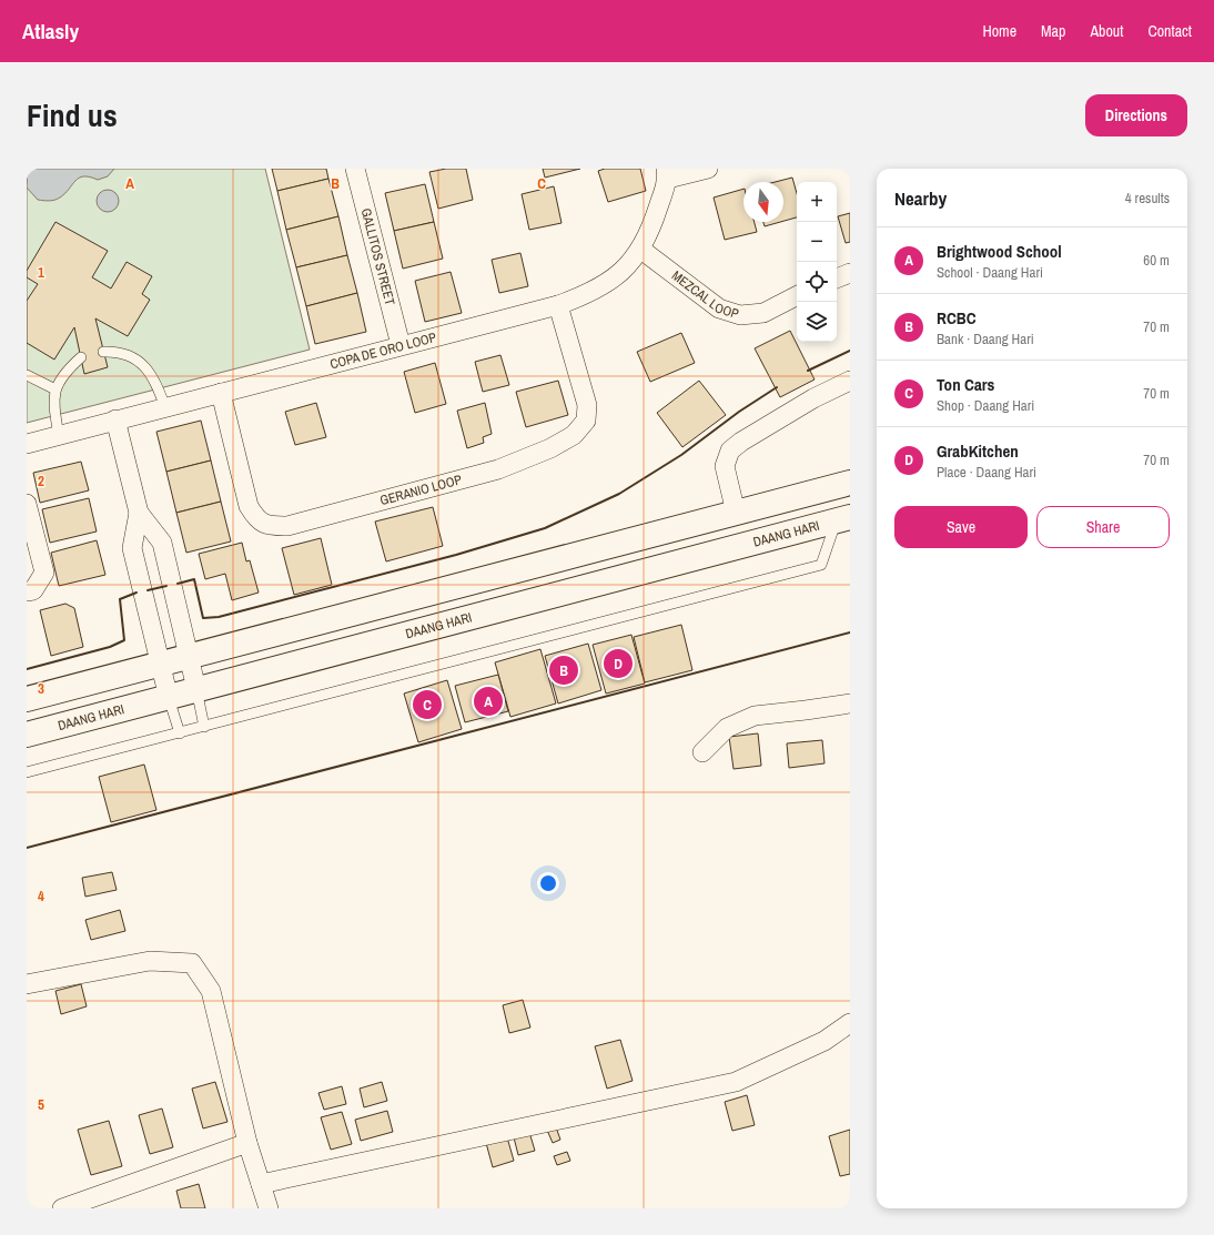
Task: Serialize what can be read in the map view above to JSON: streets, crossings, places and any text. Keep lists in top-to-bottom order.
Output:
{
  "streets": {
    "main road": ["DAANG HARI"],
    "street": [
      "GALLITOS STREET",
      "MEZCAL LOOP",
      "COPA DE ORO LOOP",
      "GERANIO LOOP"
    ]
  },
  "crossings": [
    ["GALLITOS STREET", "COPA DE ORO LOOP"],
    ["MEZCAL LOOP", "COPA DE ORO LOOP"],
    ["COPA DE ORO LOOP", "GERANIO LOOP"]
  ],
  "north": "bottom",
  "page": {
    "header": "Atlasly",
    "nav": [
      "Home",
      "Map",
      "About",
      "Contact"
    ],
    "title": "Find us",
    "buttons": [
      "Directions",
      ["Save", "Share"]
    ],
    "heading": ["Nearby", "4 results"],
    "map_buttons": ["+", "−"],
    "list": [
      {
        "mark": "A",
        "name": "Brightwood School",
        "note": "School · Daang Hari",
        "value": "60 m"
      },
      {
        "mark": "B",
        "name": "RCBC",
        "note": "Bank · Daang Hari",
        "value": "70 m"
      },
      {
        "mark": "C",
        "name": "Ton Cars",
        "note": "Shop · Daang Hari",
        "value": "70 m"
      },
      {
        "mark": "D",
        "name": "GrabKitchen",
        "note": "Place · Daang Hari",
        "value": "70 m"
      }
    ],
    "pins": [
      "D",
      "B",
      "A",
      "C"
    ]
  },
  "grid": {
    "columns": ["A", "B", "C"],
    "rows": [
      "1",
      "2",
      "3",
      "4",
      "5"
    ]
  }
}
